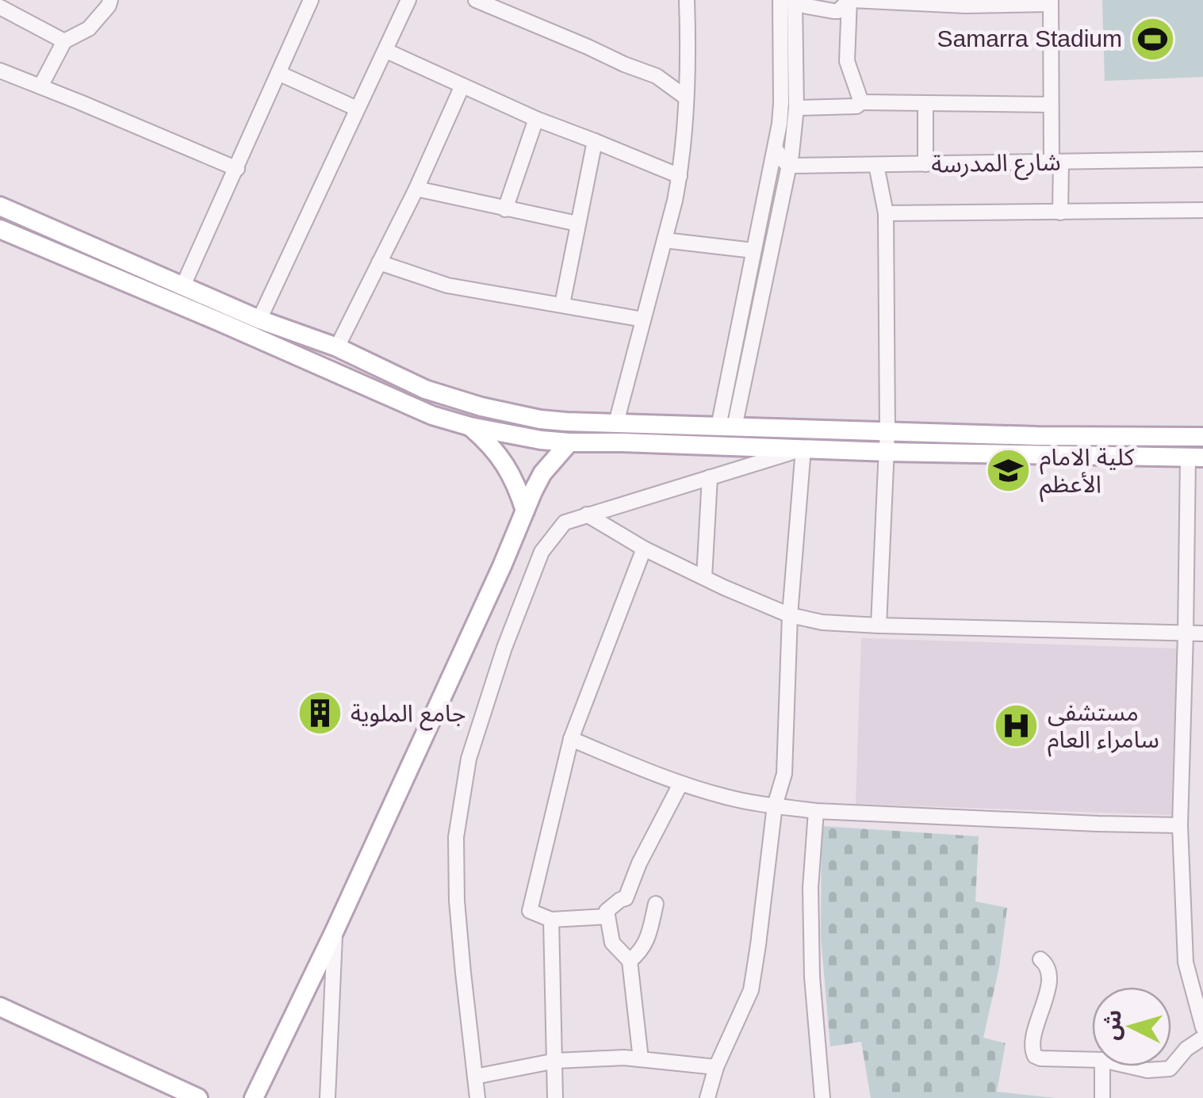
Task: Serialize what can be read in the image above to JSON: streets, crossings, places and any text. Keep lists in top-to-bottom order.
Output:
{
  "streets": {
    "street": ["شارع المدرسة"]
  },
  "places": {
    "sports": ["Samarra Stadium"],
    "school or university": ["كلية الامام الأعظم"],
    "building": ["جامع الملوية"],
    "hospital": ["مستشفى سامراء العام"]
  },
  "north": "left"
}
